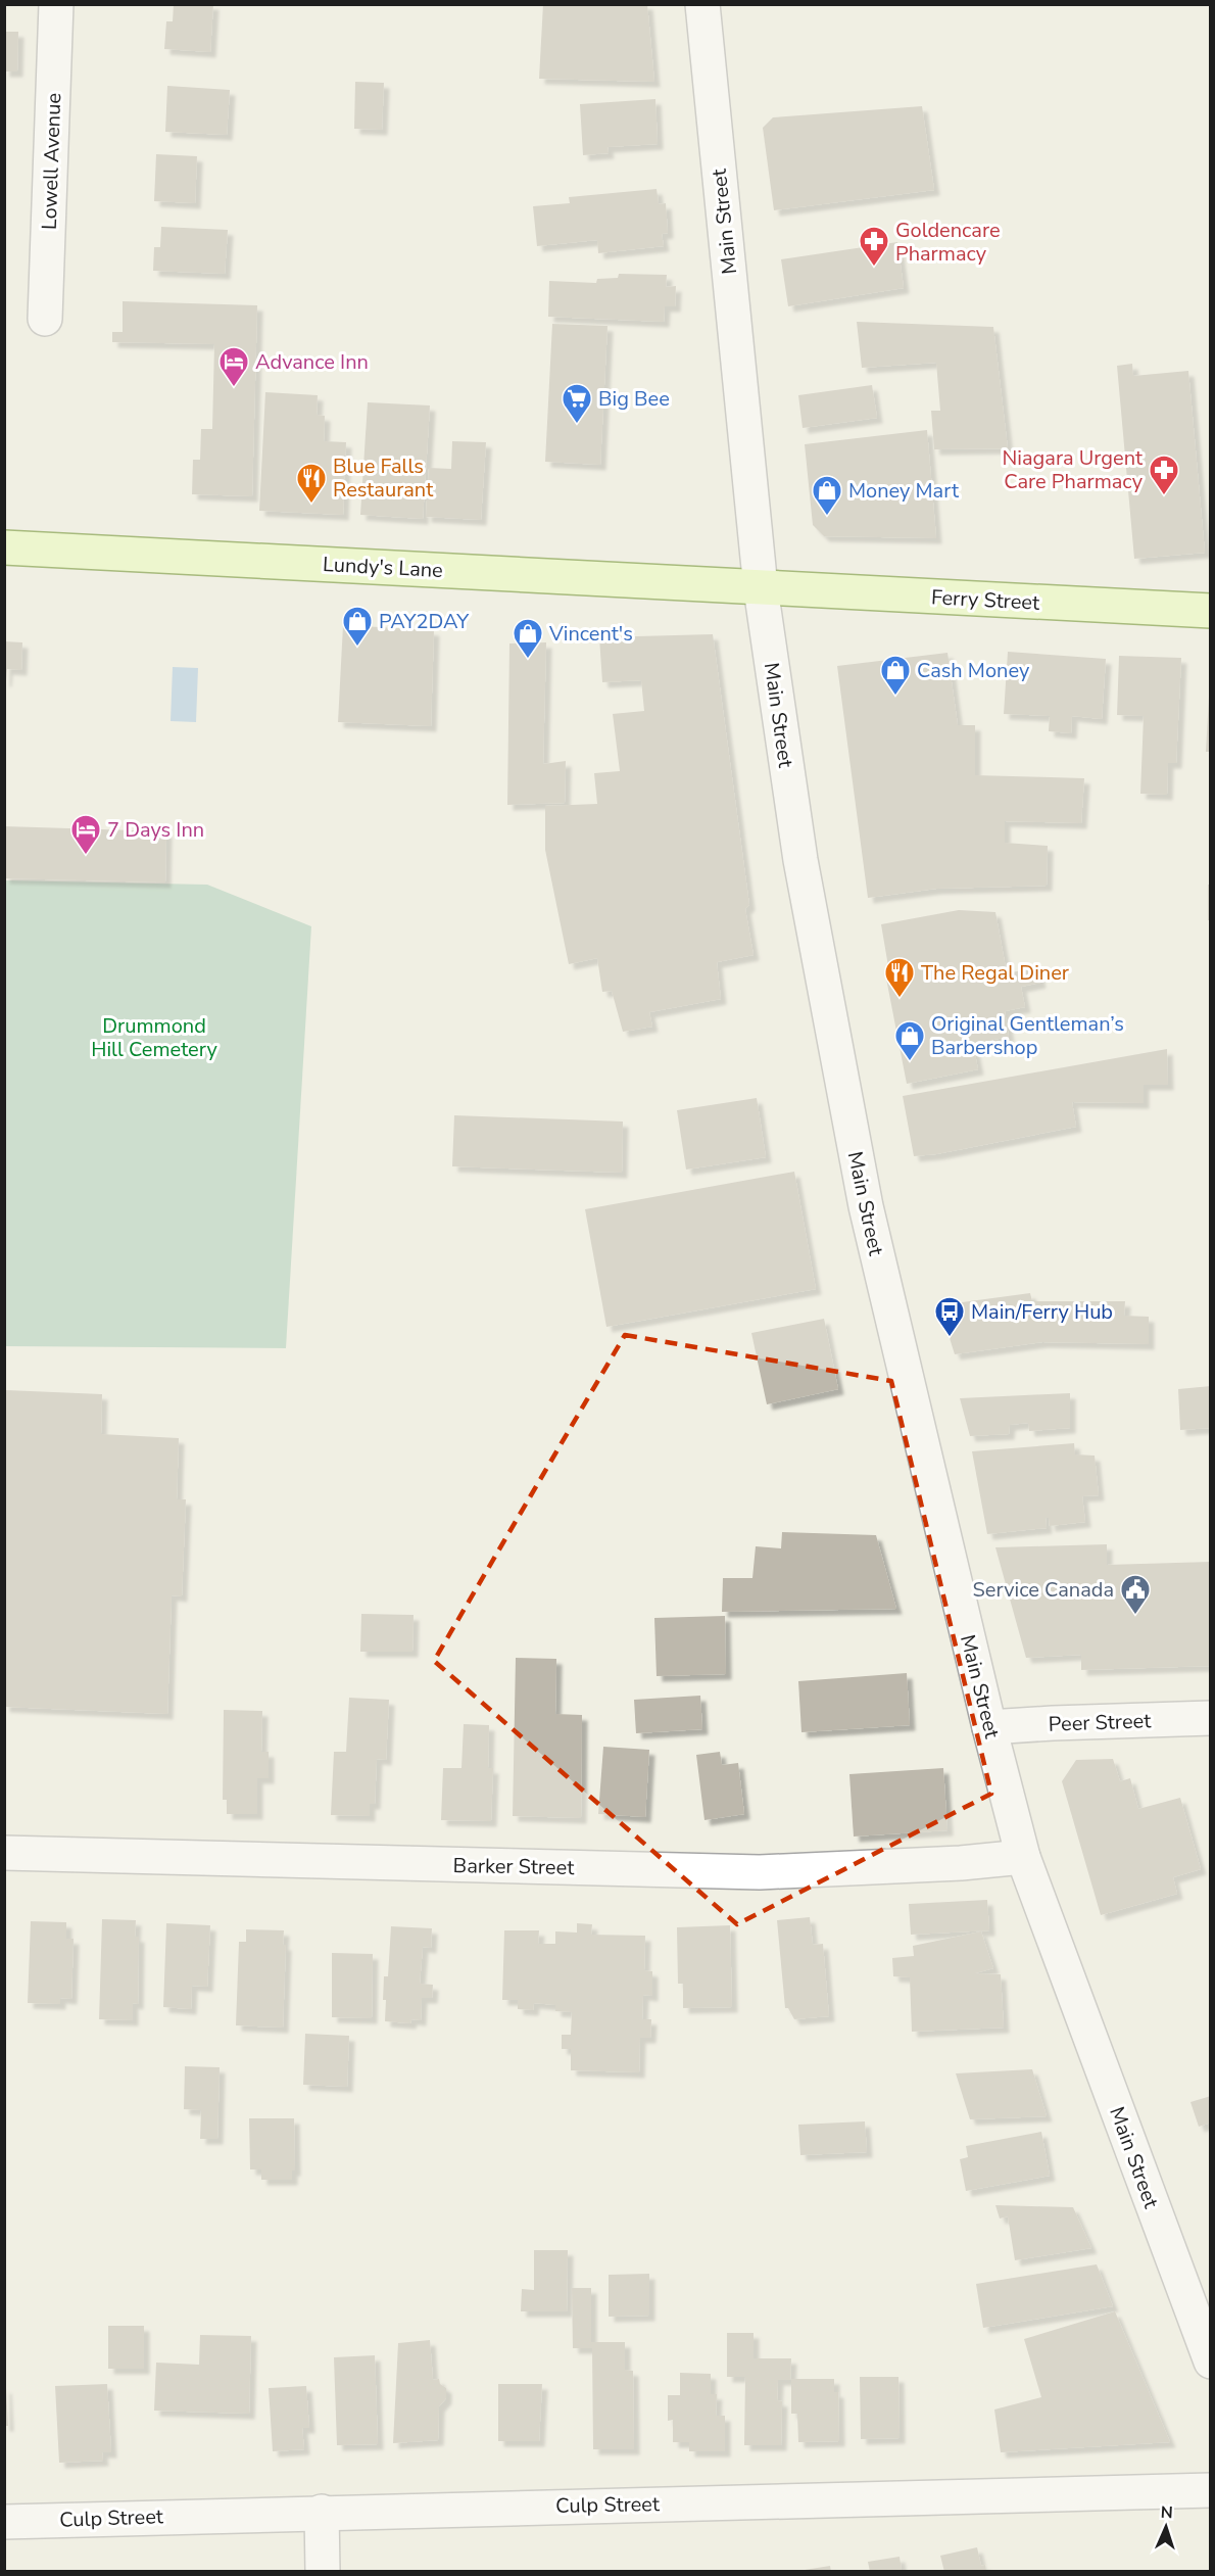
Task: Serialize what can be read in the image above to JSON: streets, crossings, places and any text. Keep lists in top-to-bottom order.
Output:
{
  "streets": {
    "main road": ["Lundy's Lane", "Ferry Street"],
    "street": [
      "Lowell Avenue",
      "Main Street",
      "Peer Street",
      "Barker Street",
      "Culp Street"
    ]
  },
  "crossings": [
    ["Main Street", "Lundy's Lane"],
    ["Main Street", "Ferry Street"],
    ["Main Street", "Peer Street"],
    ["Main Street", "Barker Street"],
    ["Lundy's Lane", "Ferry Street"]
  ],
  "parks": ["Drummond Hill Cemetery"],
  "places": {
    "pharmacy": ["Goldencare Pharmacy", "Niagara Urgent Care Pharmacy"],
    "hotel": ["Advance Inn", "7 Days Inn"],
    "supermarket": ["Big Bee"],
    "restaurant": ["Blue Falls Restaurant", "The Regal Diner"],
    "shop": [
      "Money Mart",
      "PAY2DAY",
      "Vincent's",
      "Cash Money",
      "Original Gentleman’s Barbershop"
    ],
    "bus stop": ["Main/Ferry Hub"],
    "public building": ["Service Canada"]
  },
  "north": "top"
}
